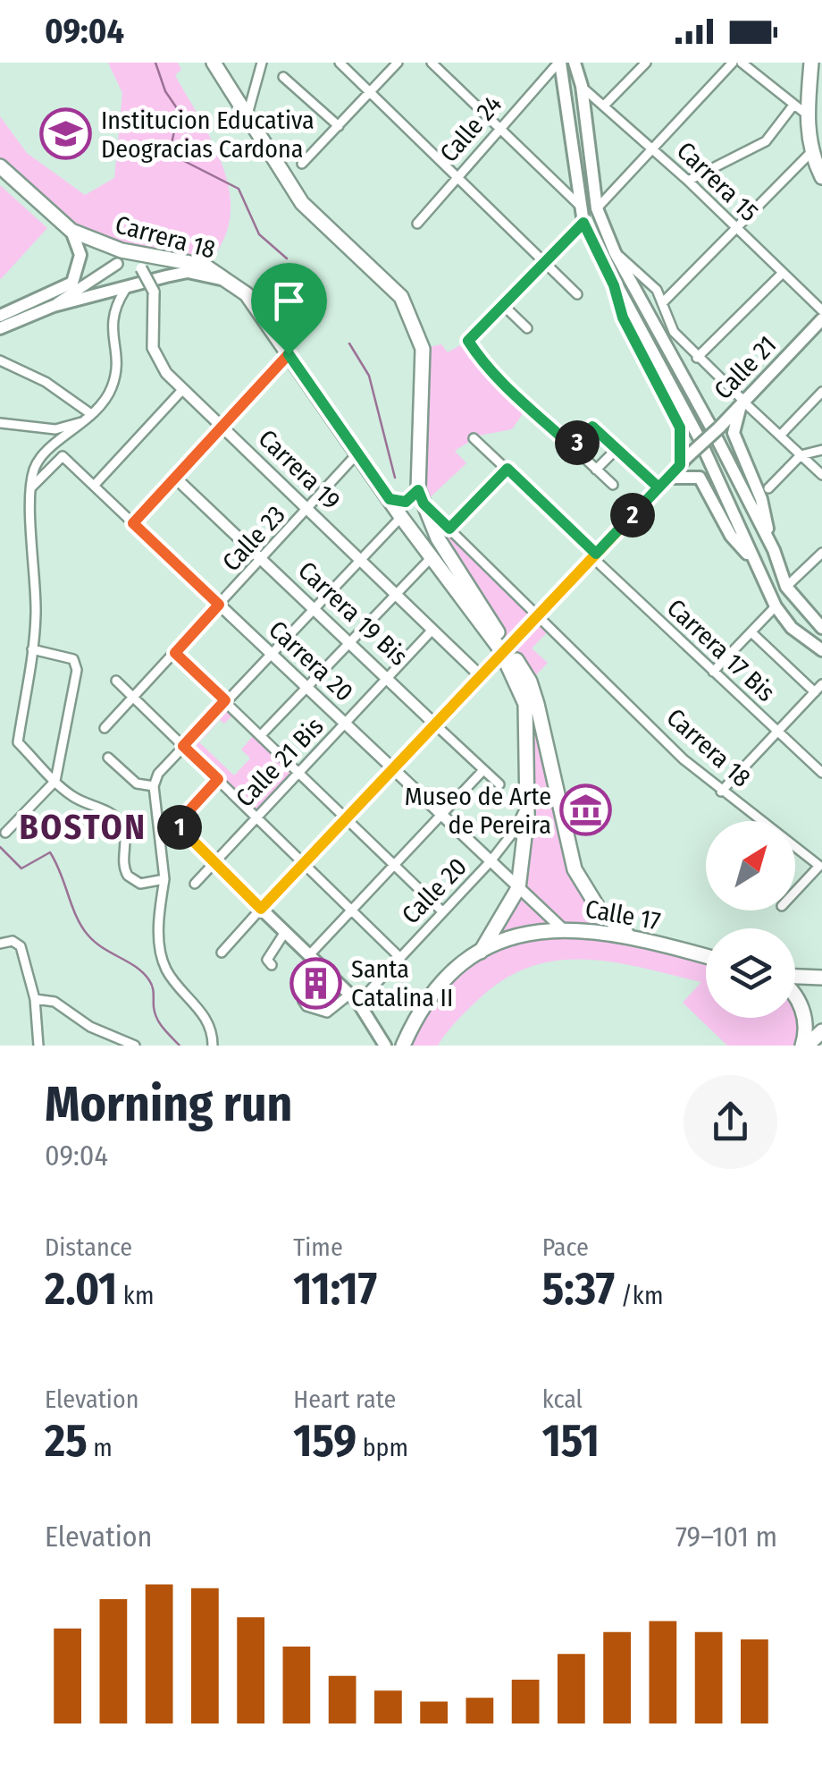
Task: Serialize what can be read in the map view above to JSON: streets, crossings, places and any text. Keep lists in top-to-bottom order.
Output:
{
  "streets": {
    "main road": ["Carrera 18", "Calle 21", "Calle 17"],
    "street": [
      "Calle 24",
      "Carrera 15",
      "Carrera 19",
      "Calle 23",
      "Carrera 19 Bis",
      "Carrera 17 Bis",
      "Carrera 20",
      "Calle 21 Bis",
      "Calle 20"
    ]
  },
  "crossings": [
    ["Carrera 18", "Calle 21"],
    ["Carrera 18", "Calle 23"],
    ["Carrera 18", "Carrera 20"],
    ["Carrera 18", "Calle 20"],
    ["Calle 21", "Carrera 19"],
    ["Calle 21", "Carrera 19 Bis"],
    ["Calle 21", "Carrera 17 Bis"],
    ["Calle 21", "Carrera 20"],
    ["Carrera 19", "Calle 23"],
    ["Carrera 19", "Calle 21 Bis"],
    ["Calle 23", "Carrera 19 Bis"],
    ["Calle 23", "Carrera 20"],
    ["Carrera 19 Bis", "Calle 21 Bis"],
    ["Carrera 20", "Calle 21 Bis"],
    ["Carrera 20", "Calle 20"],
    ["Carrera 20", "Calle 17"]
  ],
  "districts": ["BOSTON"],
  "places": {
    "school or university": ["Institucion Educativa Deogracias Cardona"],
    "museum": ["Museo de Arte de Pereira"],
    "building": ["Santa Catalina II"]
  },
  "north": "top right",
  "page": {
    "status": "09:04",
    "pins": ["3", "2", "1"],
    "heading": ["Morning run", "09:04"],
    "stats": [
      ["Distance", "2.01 km"],
      ["Time", "11:17"],
      ["Pace", "5:37 /km"],
      ["Elevation", "25 m"],
      ["Heart rate", "159 bpm"],
      ["kcal", "151"]
    ],
    "chart": ["Elevation", "79–101 m"]
  }
}
